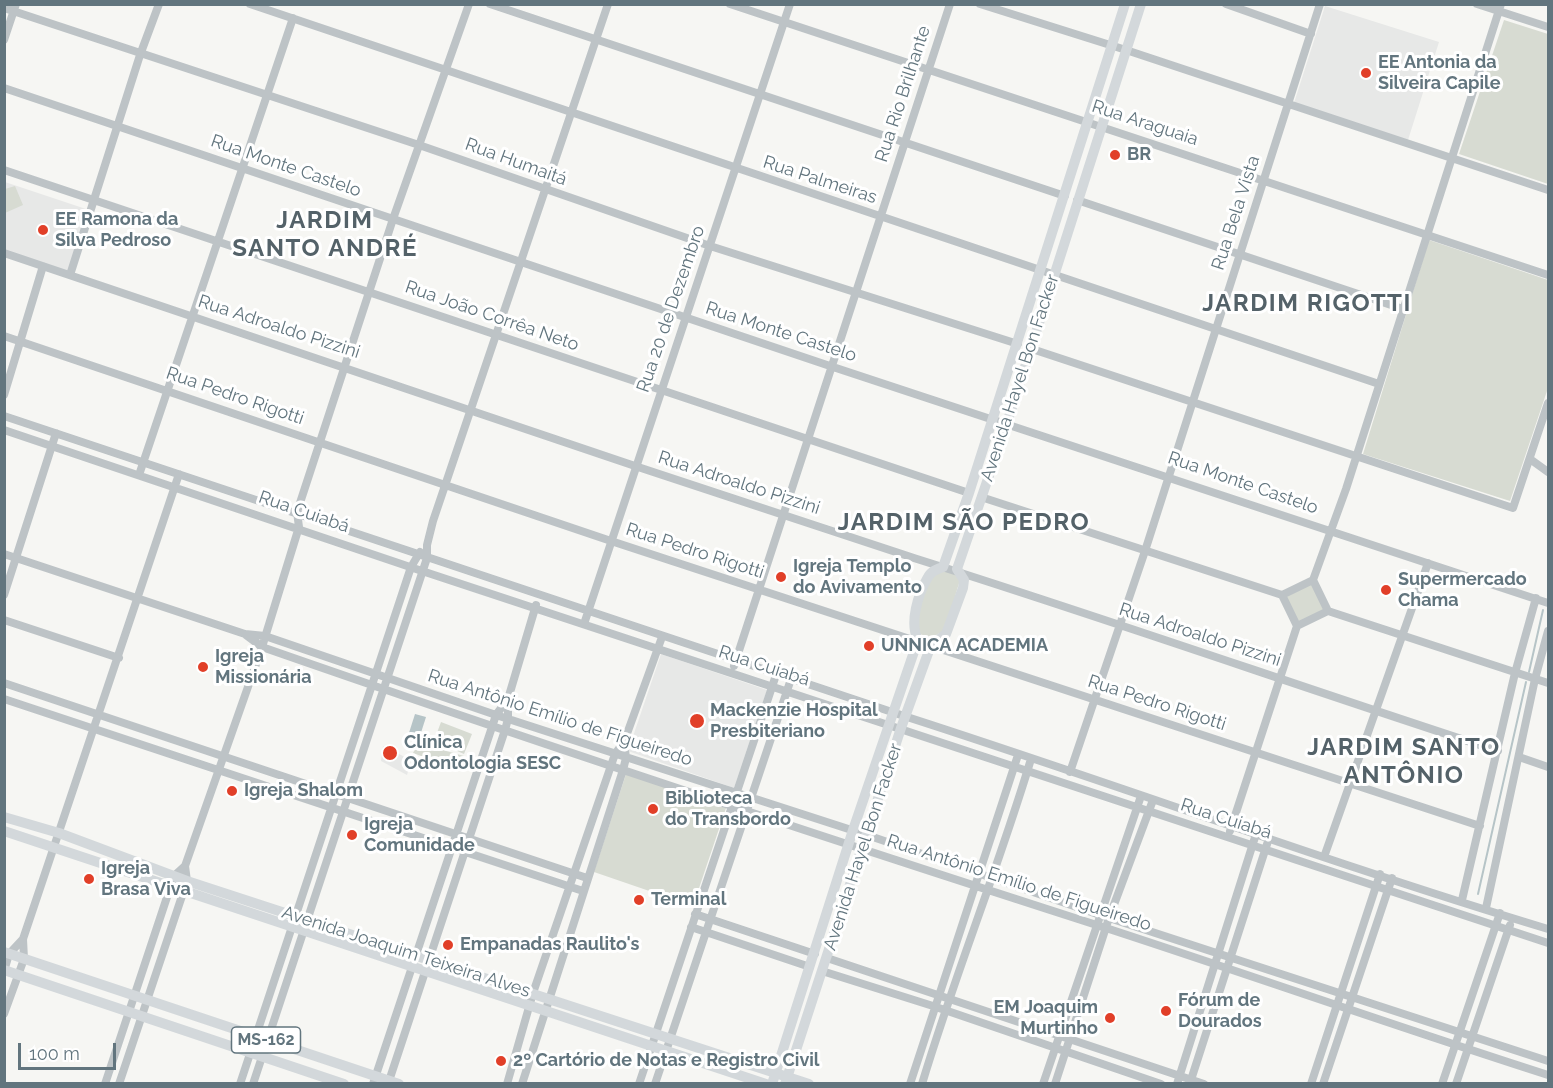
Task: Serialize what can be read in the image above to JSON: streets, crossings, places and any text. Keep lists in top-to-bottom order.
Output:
{
  "streets": {
    "main road": ["Avenida Hayel Bon Facker", "Avenida Joaquim Teixeira Alves", "MS-162"],
    "street": [
      "Rua Rio Brilhante",
      "Rua Araguaia",
      "Rua Humaitá",
      "Rua Monte Castelo",
      "Rua Palmeiras",
      "Rua Bela Vista",
      "Rua 20 de Dezembro",
      "Rua João Corrêa Neto",
      "Rua Adroaldo Pizzini",
      "Rua Pedro Rigotti",
      "Rua Cuiabá",
      "Rua Antônio Emílio de Figueiredo"
    ]
  },
  "crossings": [
    ["Rua Rio Brilhante", "Rua Araguaia"],
    ["Rua Rio Brilhante", "Rua Humaitá"],
    ["Rua Rio Brilhante", "Rua Monte Castelo"],
    ["Rua Rio Brilhante", "Rua Palmeiras"],
    ["Rua Rio Brilhante", "Rua João Corrêa Neto"],
    ["Rua Rio Brilhante", "Rua Adroaldo Pizzini"],
    ["Rua Rio Brilhante", "Rua Pedro Rigotti"],
    ["Rua Rio Brilhante", "Rua Cuiabá"],
    ["Rua Araguaia", "Rua Bela Vista"],
    ["Rua Araguaia", "Rua 20 de Dezembro"],
    ["Rua Araguaia", "Avenida Hayel Bon Facker"],
    ["Rua Humaitá", "Rua 20 de Dezembro"],
    ["Rua Humaitá", "Avenida Hayel Bon Facker"],
    ["Rua Monte Castelo", "Rua Bela Vista"],
    ["Rua Monte Castelo", "Rua 20 de Dezembro"],
    ["Rua Monte Castelo", "Avenida Hayel Bon Facker"],
    ["Rua Palmeiras", "Rua Bela Vista"],
    ["Rua Palmeiras", "Rua 20 de Dezembro"],
    ["Rua Palmeiras", "Avenida Hayel Bon Facker"],
    ["Rua Bela Vista", "Rua Adroaldo Pizzini"],
    ["Rua Bela Vista", "Rua Pedro Rigotti"],
    ["Rua Bela Vista", "Rua Cuiabá"],
    ["Rua 20 de Dezembro", "Rua João Corrêa Neto"],
    ["Rua 20 de Dezembro", "Rua Adroaldo Pizzini"],
    ["Rua 20 de Dezembro", "Rua Pedro Rigotti"],
    ["Rua 20 de Dezembro", "Rua Cuiabá"],
    ["Rua João Corrêa Neto", "Avenida Hayel Bon Facker"],
    ["Rua Adroaldo Pizzini", "Avenida Hayel Bon Facker"],
    ["Avenida Hayel Bon Facker", "Rua Pedro Rigotti"],
    ["Avenida Hayel Bon Facker", "Rua Cuiabá"],
    ["Avenida Hayel Bon Facker", "Rua Antônio Emílio de Figueiredo"],
    ["Avenida Hayel Bon Facker", "Avenida Joaquim Teixeira Alves"]
  ],
  "districts": [
    "JARDIM SANTO ANDRÉ",
    "JARDIM RIGOTTI",
    "JARDIM SÃO PEDRO",
    "JARDIM SANTO ANTÔNIO"
  ],
  "places": [
    "EE Antonia da Silveira Capile",
    "BR",
    "EE Ramona da Silva Pedroso",
    "Igreja Templo do Avivamento",
    "Supermercado Chama",
    "UNNICA ACADEMIA",
    "Igreja Missionária",
    "Mackenzie Hospital Presbiteriano",
    "Clínica Odontologia SESC",
    "Igreja Shalom",
    "Biblioteca do Transbordo",
    "Igreja Comunidade",
    "Igreja Brasa Viva",
    "Terminal",
    "Empanadas Raulito's",
    "Fórum de Dourados",
    "EM Joaquim Murtinho",
    "2º Cartório de Notas e Registro Civil"
  ],
  "scale_bar": "100 m"
}
